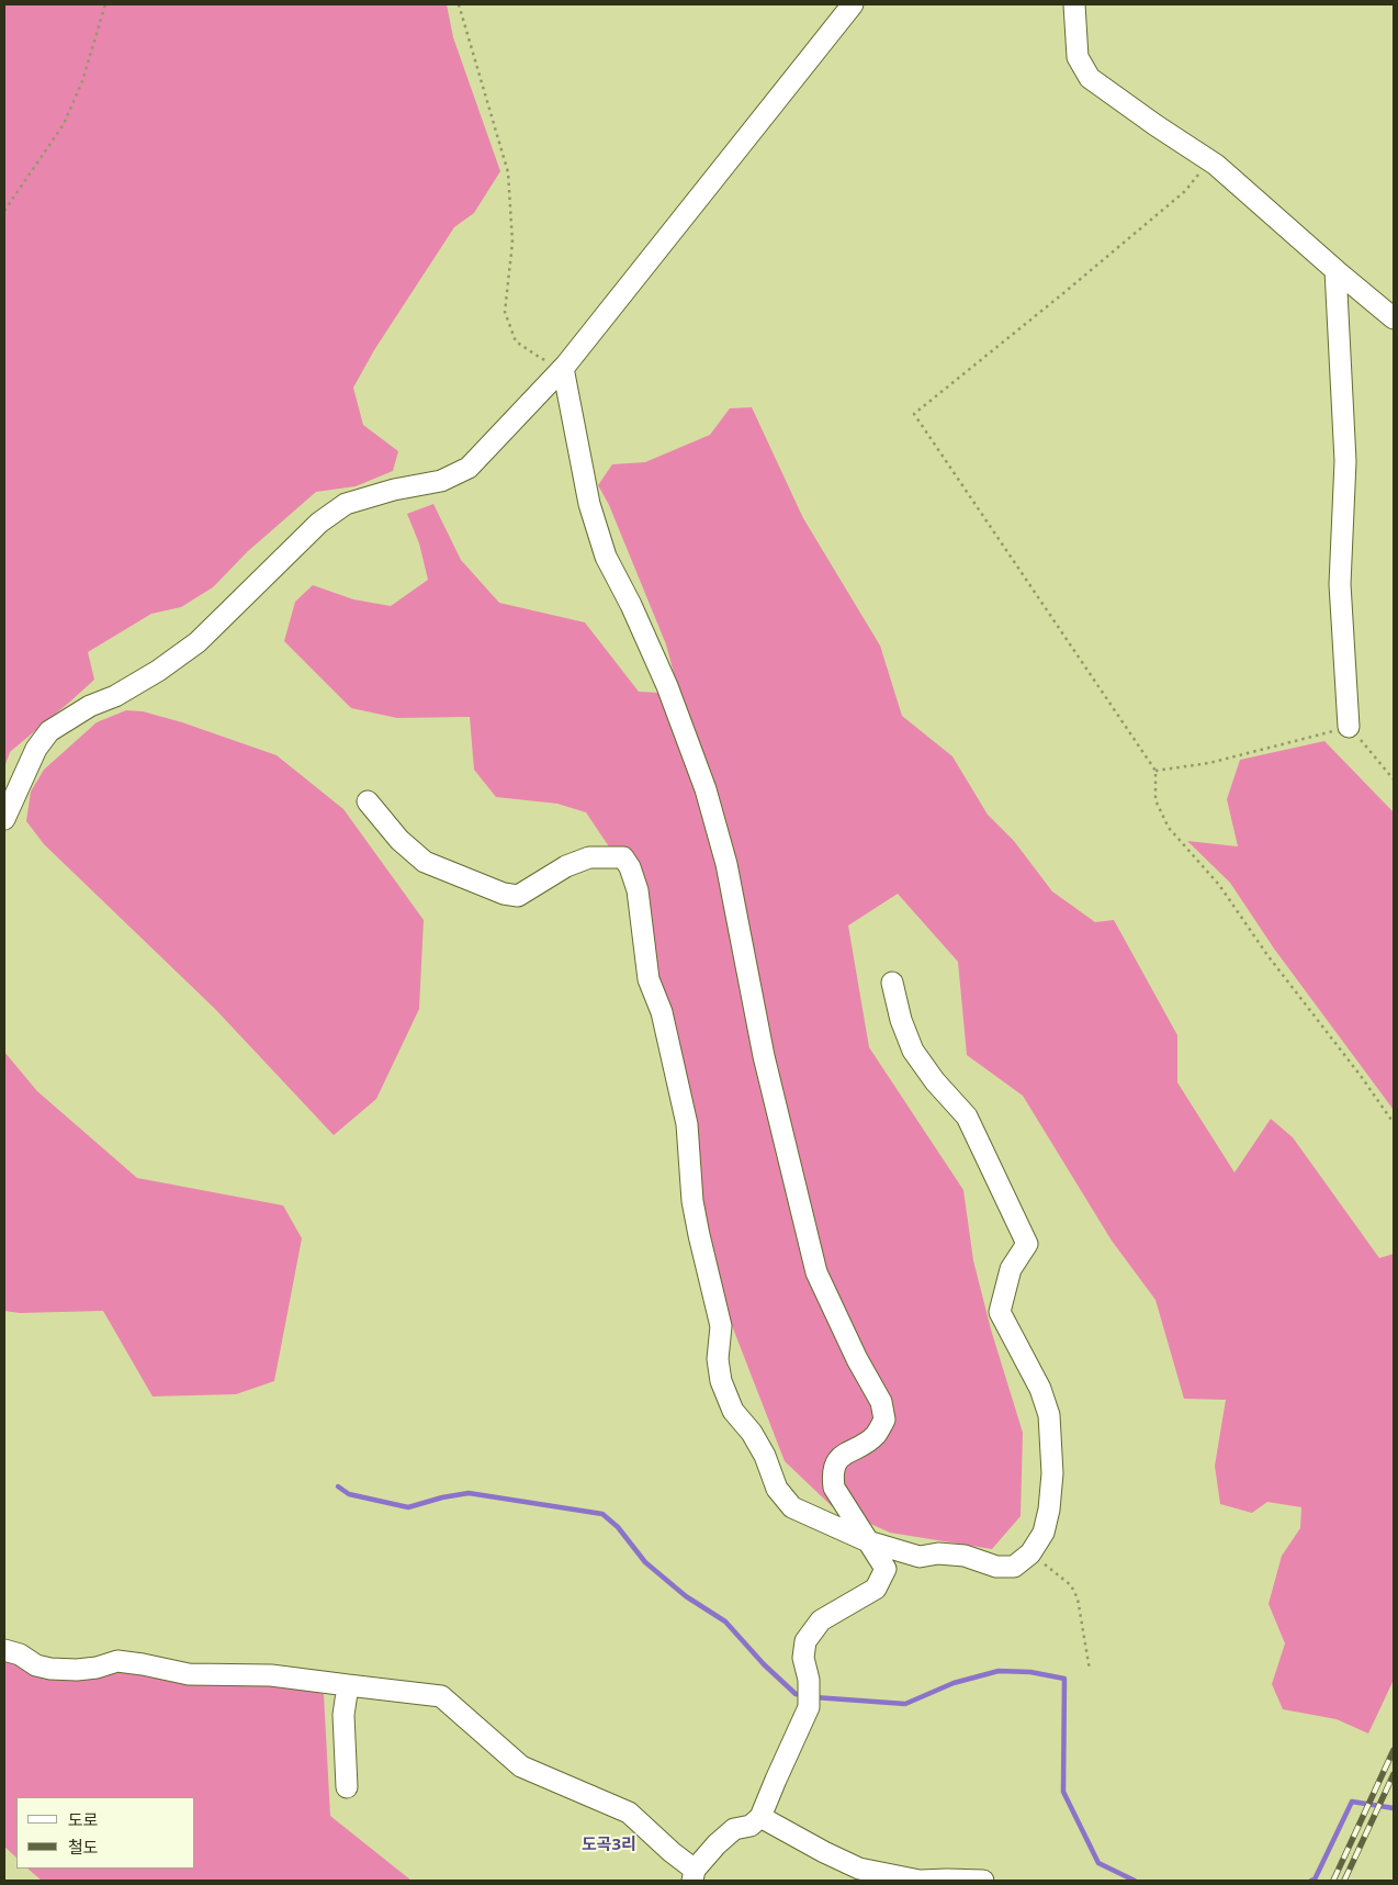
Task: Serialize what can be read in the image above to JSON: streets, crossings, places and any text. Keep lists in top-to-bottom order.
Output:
{
  "districts": ["도곡3리"],
  "legend": ["도로", "철도"]
}
